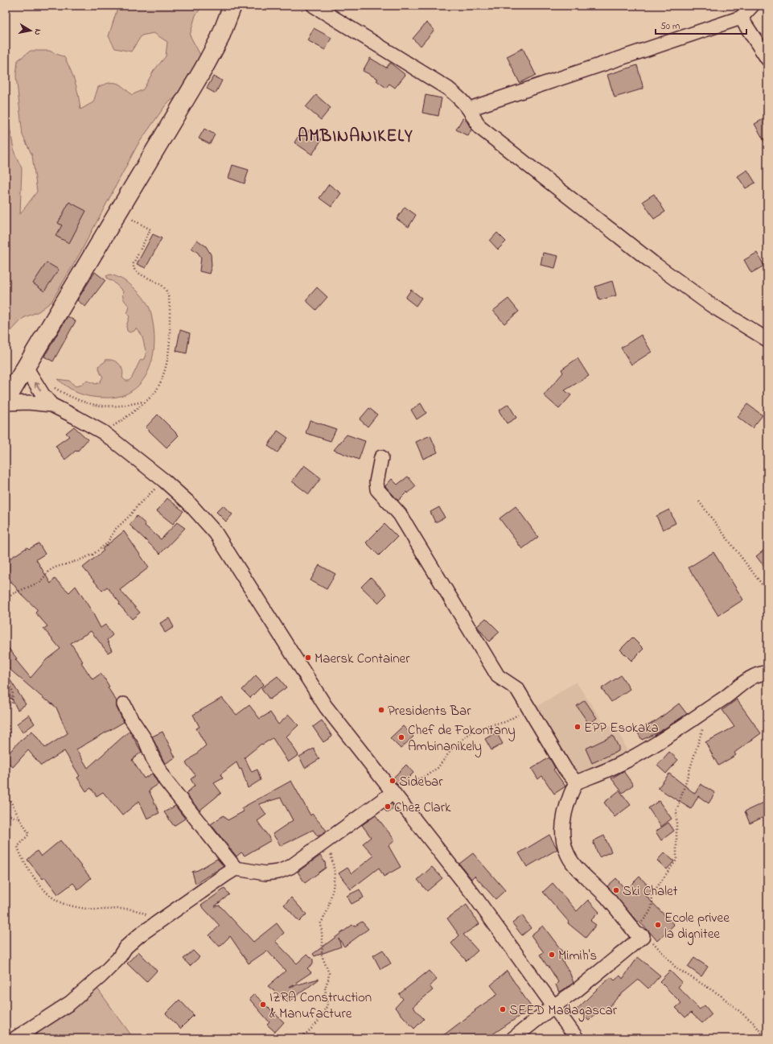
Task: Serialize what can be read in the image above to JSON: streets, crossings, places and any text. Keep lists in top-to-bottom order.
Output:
{
  "districts": ["AMBINANIKELY"],
  "places": [
    "Maersk Container",
    "Presidents Bar",
    "EPP Esokaka",
    "Chef de Fokontany Ambinanikely",
    "Sidebar",
    "Chez Clark",
    "Ski Chalet",
    "Ecole privee la dignitee",
    "Mimih's",
    "IZRA Construction & Manufacture",
    "SEED Madagascar"
  ],
  "scale_bar": "50 m",
  "north": "right"
}
